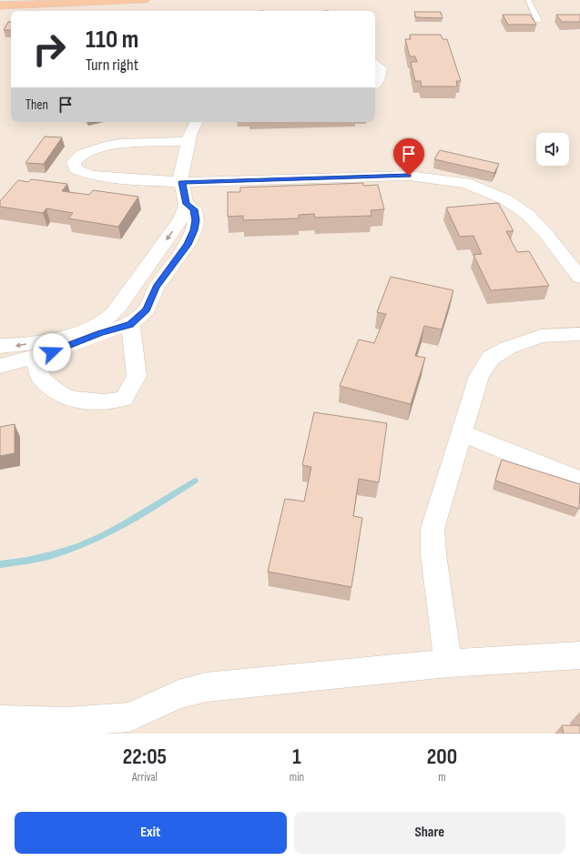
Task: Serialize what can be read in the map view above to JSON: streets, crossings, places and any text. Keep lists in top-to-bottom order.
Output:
{
  "page": {
    "turn": ["110 m", "Turn right"],
    "then": "Then",
    "eta": [
      "22:05",
      "Arrival",
      "1",
      "min",
      "200",
      "m"
    ],
    "buttons": ["Exit", "Share"]
  }
}
